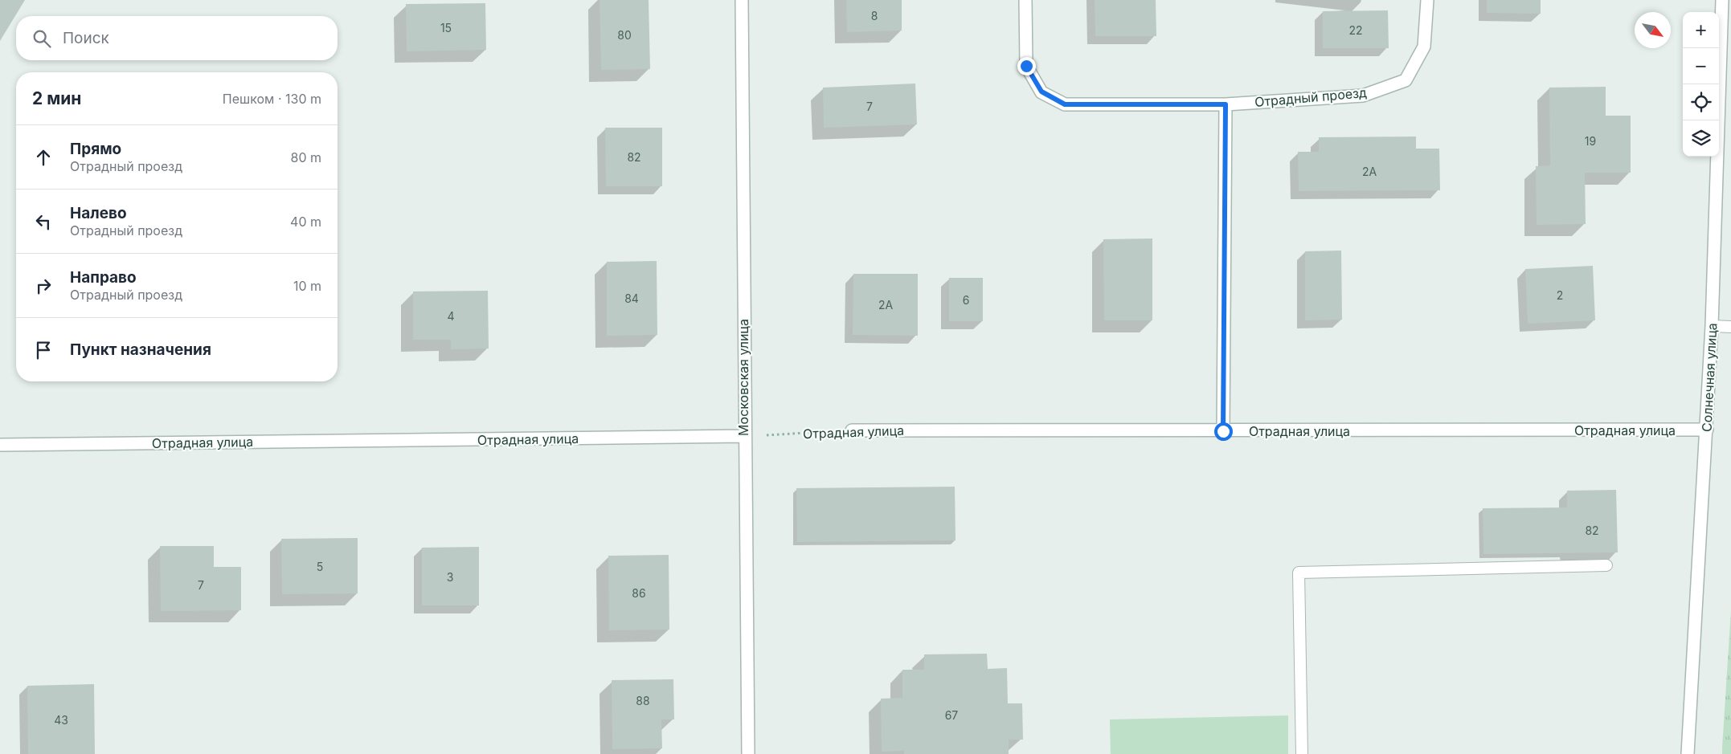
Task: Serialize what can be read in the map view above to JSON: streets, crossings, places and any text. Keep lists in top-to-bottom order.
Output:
{
  "streets": {
    "street": [
      "Отрадный проезд",
      "Московская улица",
      "Солнечная улица",
      "Отрадная улица"
    ]
  },
  "crossings": [
    ["Московская улица", "Отрадная улица"],
    ["Солнечная улица", "Отрадная улица"]
  ],
  "house_numbers": [
    "8",
    "15",
    "22",
    "80",
    "7",
    "19",
    "82",
    "2А",
    "2",
    "84",
    "6",
    "2А",
    "4",
    "82",
    "5",
    "3",
    "7",
    "86",
    "88",
    "67",
    "43"
  ],
  "north": "bottom right",
  "page": {
    "map_buttons": ["+", "−"],
    "search": "Поиск",
    "heading": ["2 мин", "Пешком · 130 m"],
    "list": [
      ["Прямо", "Отрадный проезд", "80 m"],
      ["Налево", "Отрадный проезд", "40 m"],
      ["Направо", "Отрадный проезд", "10 m"],
      "Пункт назначения"
    ]
  }
}
